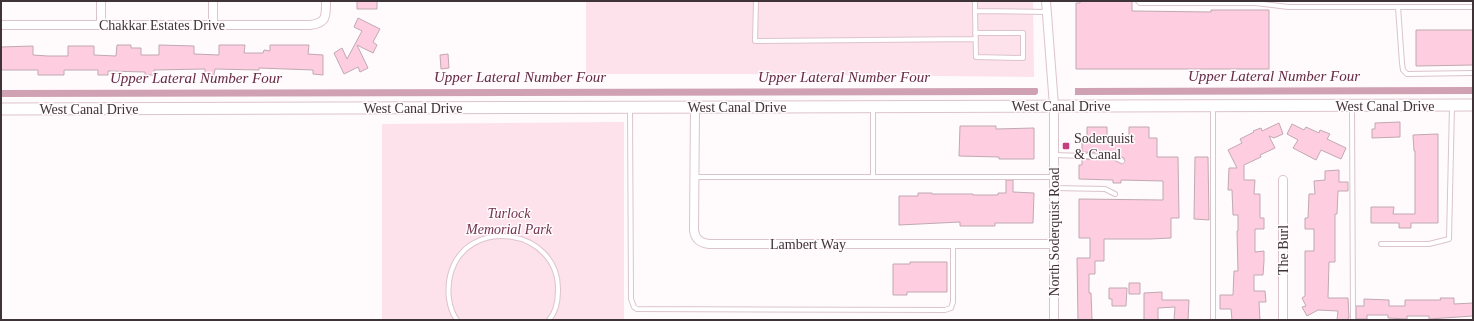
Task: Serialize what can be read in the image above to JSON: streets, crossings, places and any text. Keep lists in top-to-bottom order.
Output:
{
  "streets": {
    "street": [
      "Chakkar Estates Drive",
      "West Canal Drive",
      "North Soderquist Road",
      "Lambert Way",
      "The Burl"
    ]
  },
  "crossings": [
    ["West Canal Drive", "North Soderquist Road"],
    ["West Canal Drive", "Lambert Way"],
    ["North Soderquist Road", "Lambert Way"]
  ],
  "water": ["Upper Lateral Number Four"],
  "parks": ["Turlock Memorial Park"],
  "places": {
    "transit": ["Soderquist & Canal"]
  }
}
